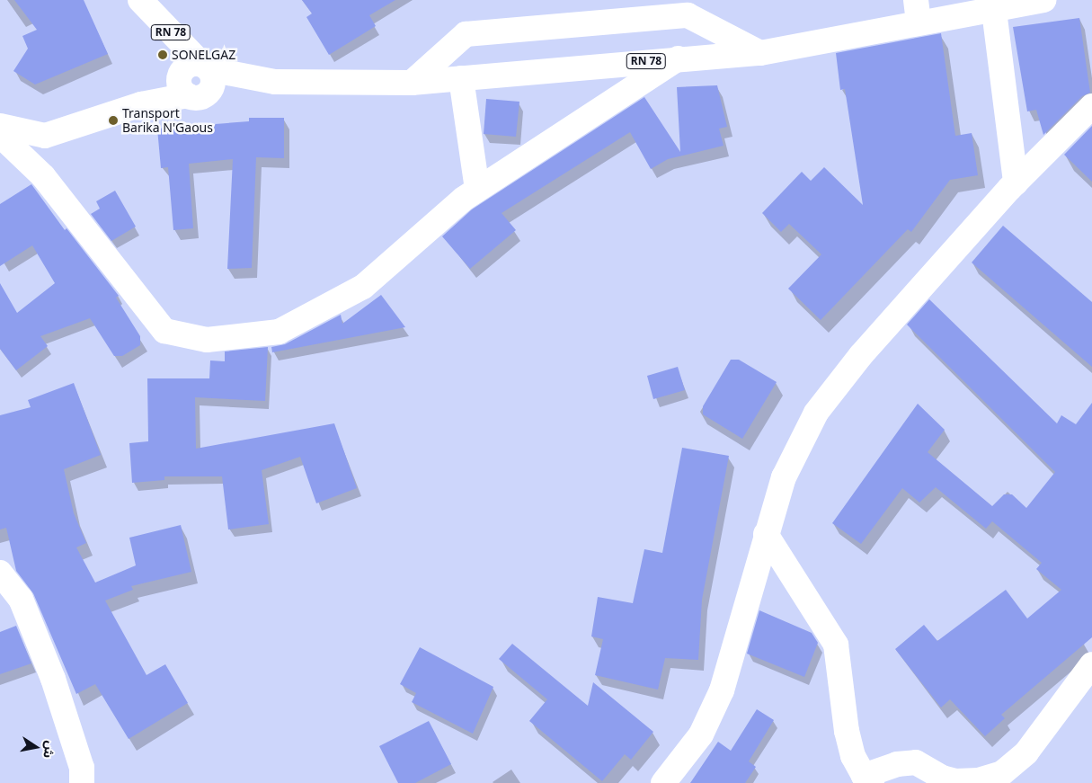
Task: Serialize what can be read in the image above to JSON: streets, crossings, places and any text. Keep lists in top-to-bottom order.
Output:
{
  "streets": {
    "street": ["RN 78"]
  },
  "places": ["SONELGAZ", "Transport Barika N'Gaous"],
  "north": "right"
}
